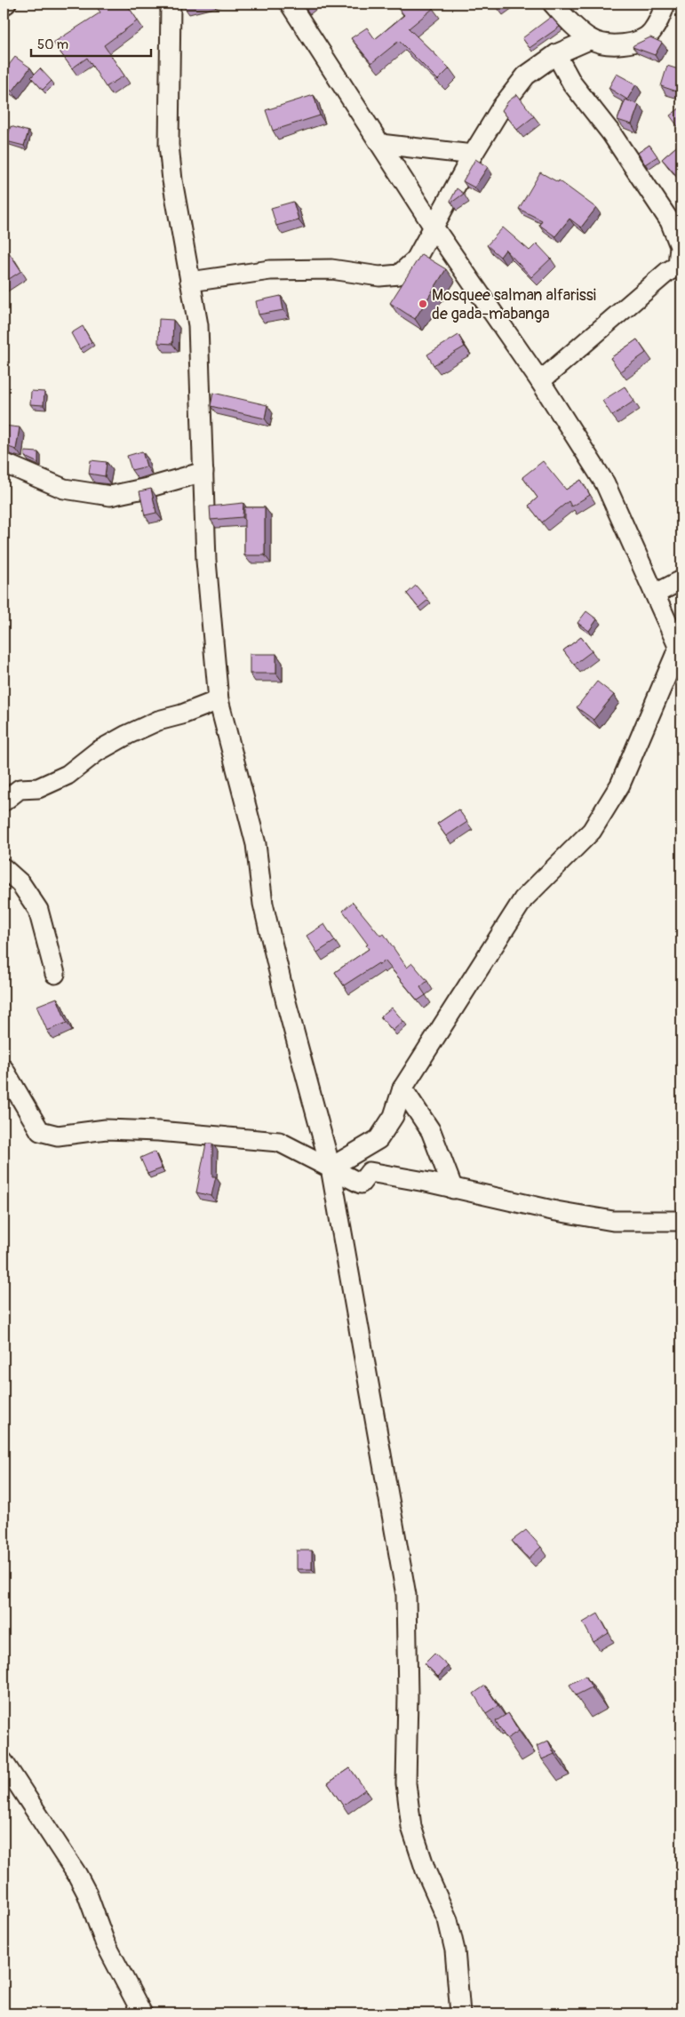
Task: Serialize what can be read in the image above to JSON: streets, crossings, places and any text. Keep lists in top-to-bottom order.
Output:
{
  "places": ["Mosquee salman alfarissi de gada-mabanga"],
  "scale_bar": "50 m"
}
